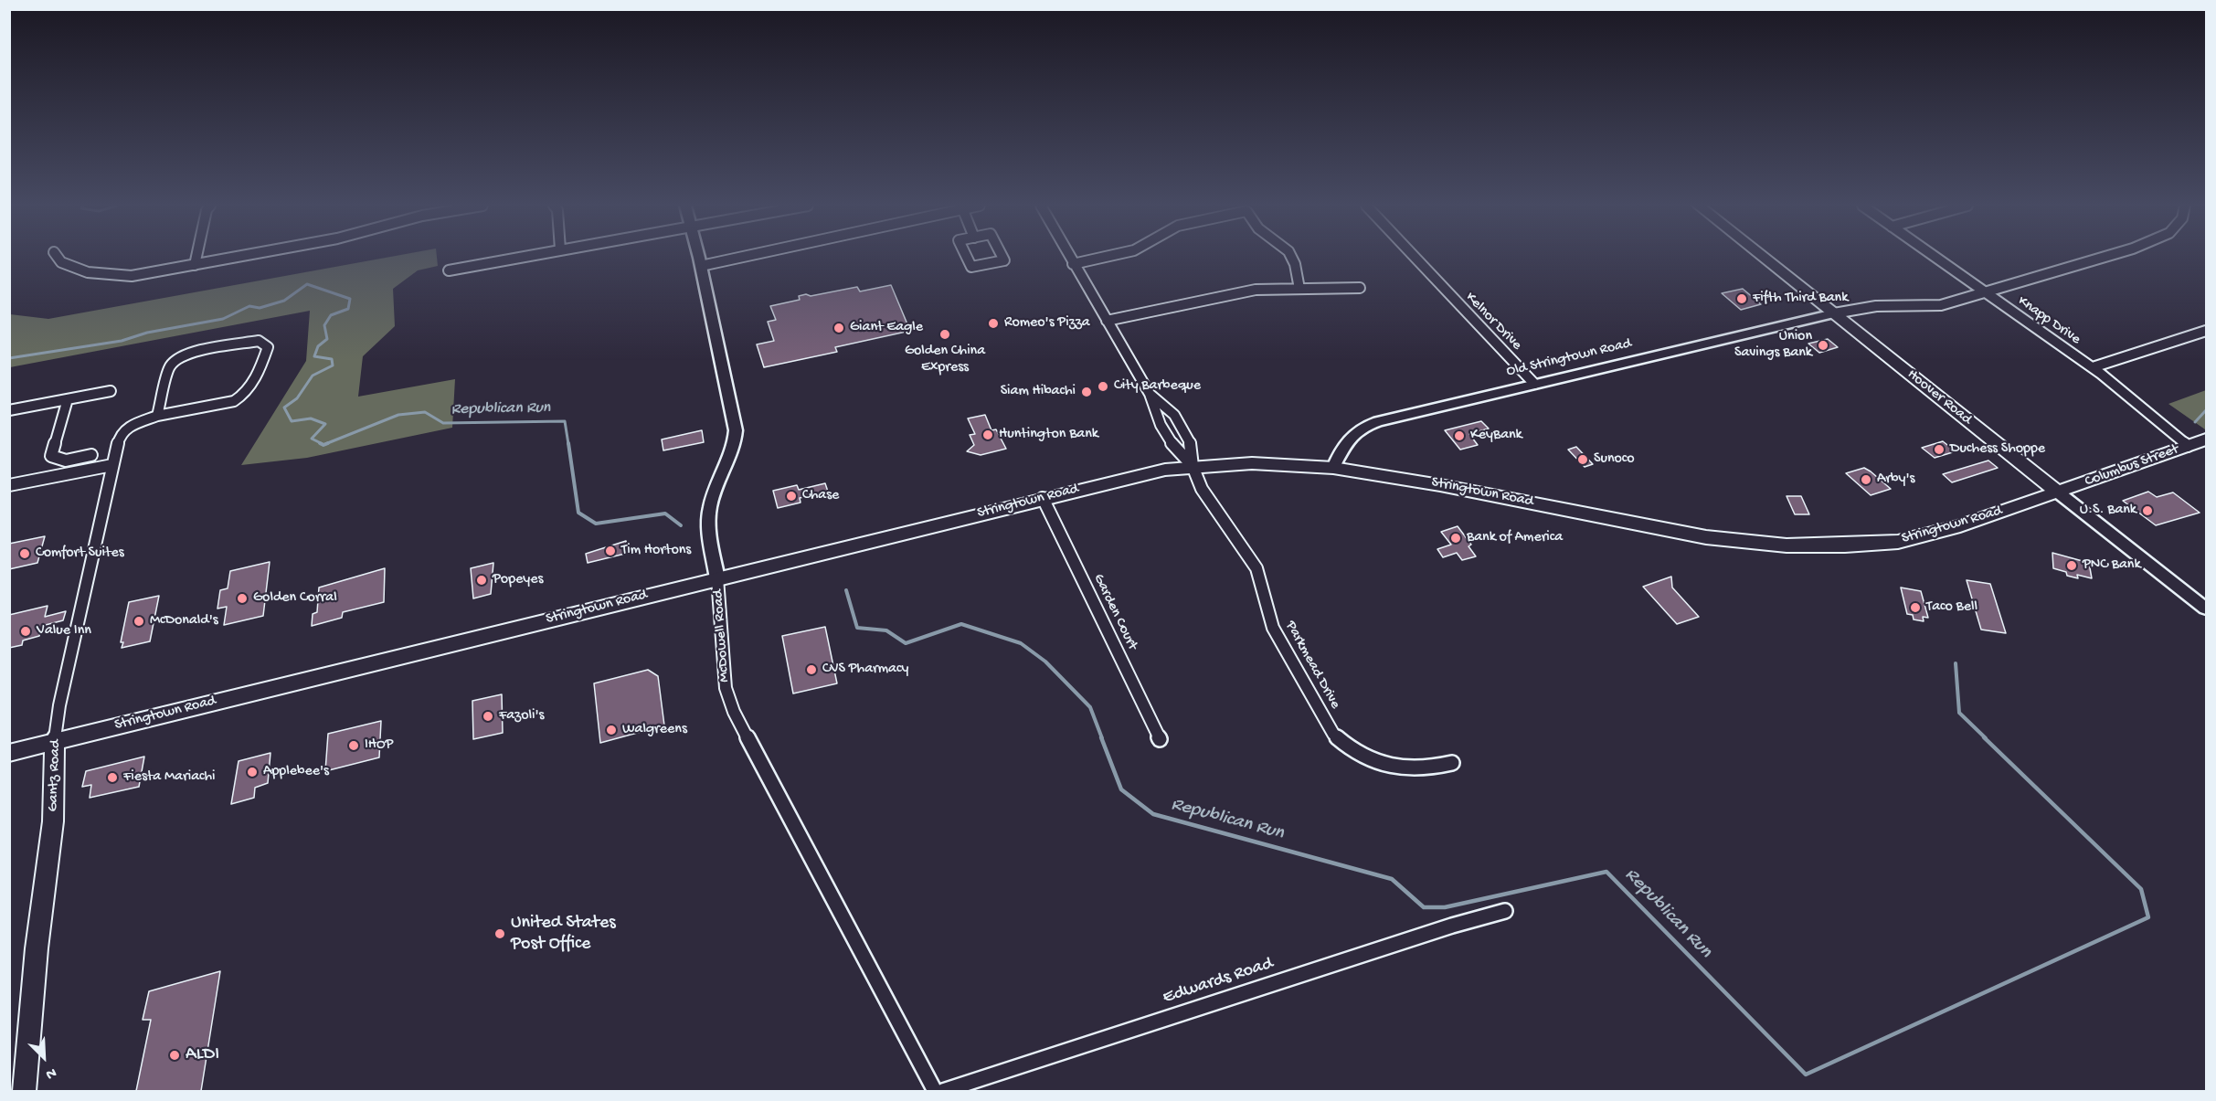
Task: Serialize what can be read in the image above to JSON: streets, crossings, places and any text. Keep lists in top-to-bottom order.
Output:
{
  "streets": {
    "main road": [
      "Hoover Road",
      "Columbus Street",
      "Stringtown Road",
      "Gantz Road"
    ],
    "street": [
      "Knapp Drive",
      "Kelnor Drive",
      "Old Stringtown Road",
      "Garden Court",
      "McDowell Road",
      "Parkmead Drive",
      "Edwards Road"
    ]
  },
  "crossings": [
    ["Knapp Drive", "Columbus Street"],
    ["Kelnor Drive", "Old Stringtown Road"],
    ["Old Stringtown Road", "Hoover Road"],
    ["Old Stringtown Road", "Stringtown Road"],
    ["Hoover Road", "Columbus Street"],
    ["Hoover Road", "Stringtown Road"],
    ["Columbus Street", "Stringtown Road"],
    ["Stringtown Road", "Garden Court"],
    ["Stringtown Road", "McDowell Road"],
    ["Stringtown Road", "Parkmead Drive"],
    ["Stringtown Road", "Gantz Road"]
  ],
  "water": ["Republican Run"],
  "places": [
    "Fifth Third Bank",
    "Romeo's Pizza",
    "Giant Eagle",
    "Golden China Express",
    "Union Savings Bank",
    "City Barbeque",
    "Siam Hibachi",
    "Huntington Bank",
    "KeyBank",
    "Duchess Shoppe",
    "Sunoco",
    "Arby's",
    "Chase",
    "U.S. Bank",
    "Bank of America",
    "Tim Hortons",
    "Comfort Suites",
    "PNC Bank",
    "Popeyes",
    "Golden Corral",
    "Taco Bell",
    "McDonald's",
    "Value Inn",
    "CVS Pharmacy",
    "Fazoli's",
    "Walgreens",
    "IHOP",
    "Applebee's",
    "Fiesta Mariachi",
    "United States Post Office",
    "ALDI"
  ],
  "north": "bottom right"
}
